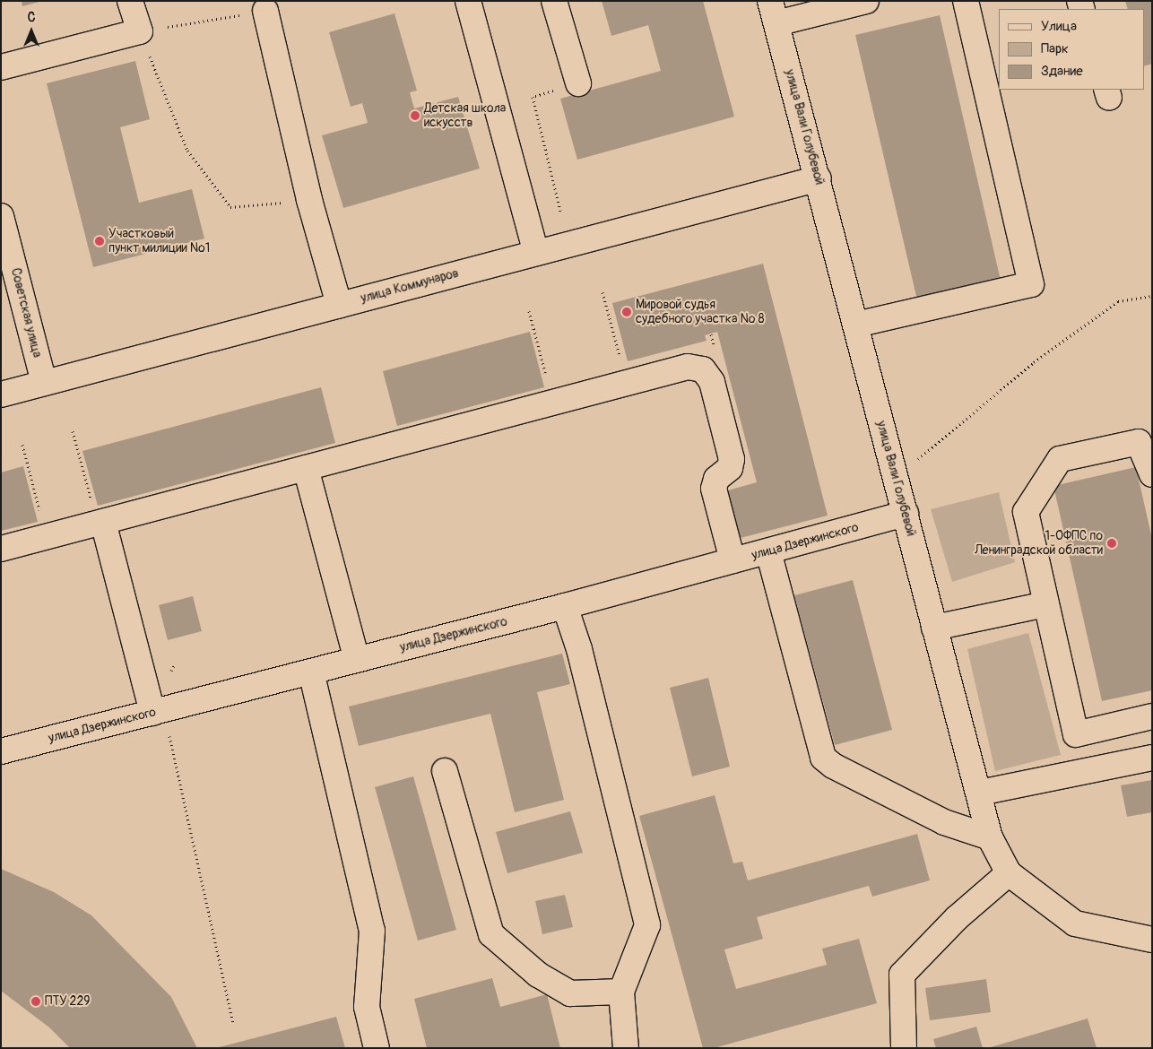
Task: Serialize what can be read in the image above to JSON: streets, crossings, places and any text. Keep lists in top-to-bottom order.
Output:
{
  "streets": {
    "street": [
      "улица Вали Голубевой",
      "улица Коммунаров",
      "Советская улица",
      "улица Дзержинского"
    ]
  },
  "crossings": [
    ["улица Вали Голубевой", "улица Коммунаров"],
    ["улица Вали Голубевой", "улица Дзержинского"],
    ["улица Коммунаров", "Советская улица"]
  ],
  "places": [
    "Детская школа искусств",
    "Участковый пункт милиции №1",
    "Мировой судья судебного участка № 8",
    "1-ОФПС по Ленинградской области",
    "ПТУ 229"
  ],
  "legend": ["Улица", "Парк", "Здание"],
  "north": "top"
}
